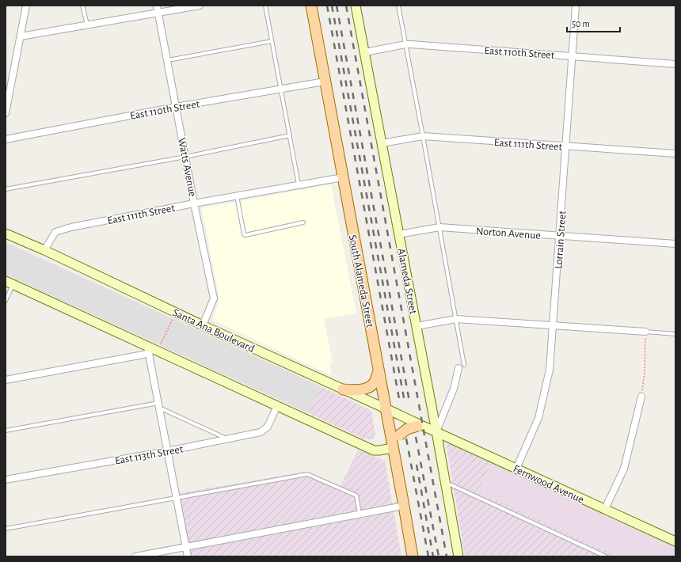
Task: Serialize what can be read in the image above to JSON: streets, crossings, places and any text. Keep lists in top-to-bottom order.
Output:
{
  "streets": {
    "main road": ["South Alameda Street"],
    "street": [
      "East 110th Street",
      "East 111th Street",
      "Watts Avenue",
      "Norton Avenue",
      "Lorrain Street",
      "Alameda Street",
      "Santa Ana Boulevard",
      "East 113th Street",
      "Fernwood Avenue"
    ]
  },
  "crossings": [
    ["East 110th Street", "Watts Avenue"],
    ["East 110th Street", "Lorrain Street"],
    ["East 110th Street", "South Alameda Street"],
    ["East 110th Street", "Alameda Street"],
    ["East 111th Street", "Watts Avenue"],
    ["East 111th Street", "Lorrain Street"],
    ["East 111th Street", "South Alameda Street"],
    ["East 111th Street", "Alameda Street"],
    ["East 111th Street", "Santa Ana Boulevard"],
    ["Watts Avenue", "Santa Ana Boulevard"],
    ["Norton Avenue", "Lorrain Street"],
    ["Norton Avenue", "Alameda Street"],
    ["Lorrain Street", "Fernwood Avenue"],
    ["South Alameda Street", "Santa Ana Boulevard"],
    ["Alameda Street", "Fernwood Avenue"],
    ["Santa Ana Boulevard", "Fernwood Avenue"]
  ],
  "scale_bar": "50 m"
}
